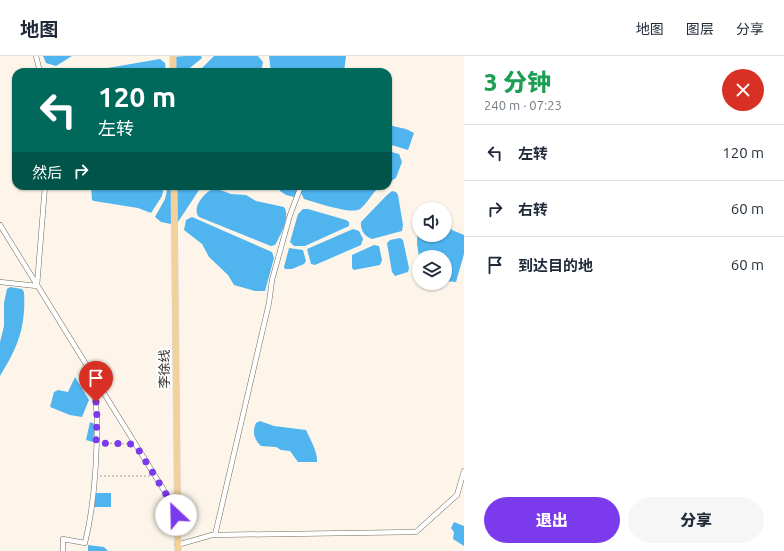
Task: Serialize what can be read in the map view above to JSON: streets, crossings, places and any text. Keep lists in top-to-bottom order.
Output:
{
  "streets": {
    "main road": ["李徐线"]
  },
  "page": {
    "header": "地图",
    "nav": ["地图", "图层", "分享"],
    "heading": ["3 分钟", "240 m · 07:23"],
    "turn": ["120 m", "左转"],
    "list": [
      {
        "name": "左转",
        "value": "120 m"
      },
      {
        "name": "右转",
        "value": "60 m"
      },
      {
        "name": "到达目的地",
        "value": "60 m"
      }
    ],
    "then": "然后",
    "buttons": ["退出", "分享"]
  }
}
